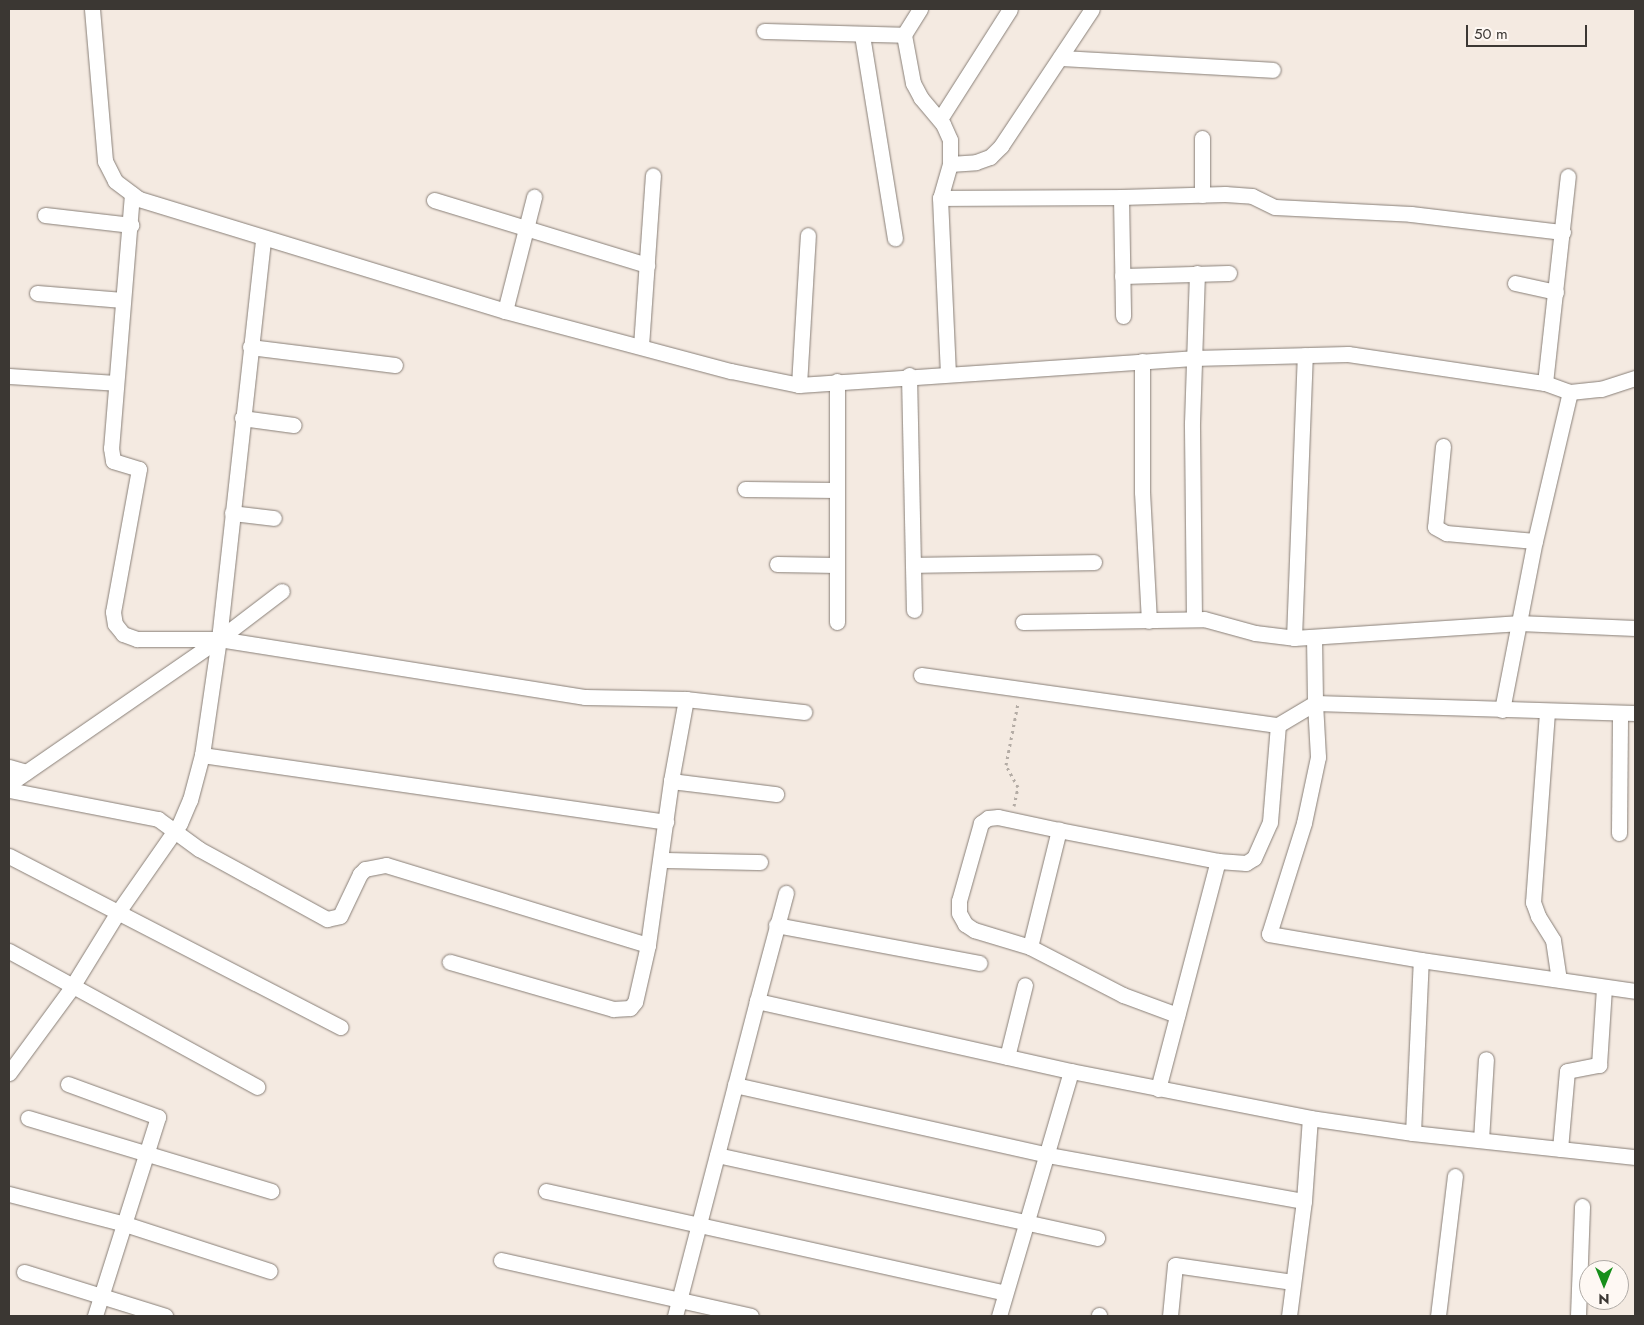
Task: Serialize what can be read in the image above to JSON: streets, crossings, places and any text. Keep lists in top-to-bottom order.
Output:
{
  "scale_bar": "50 m",
  "north": "bottom"
}
